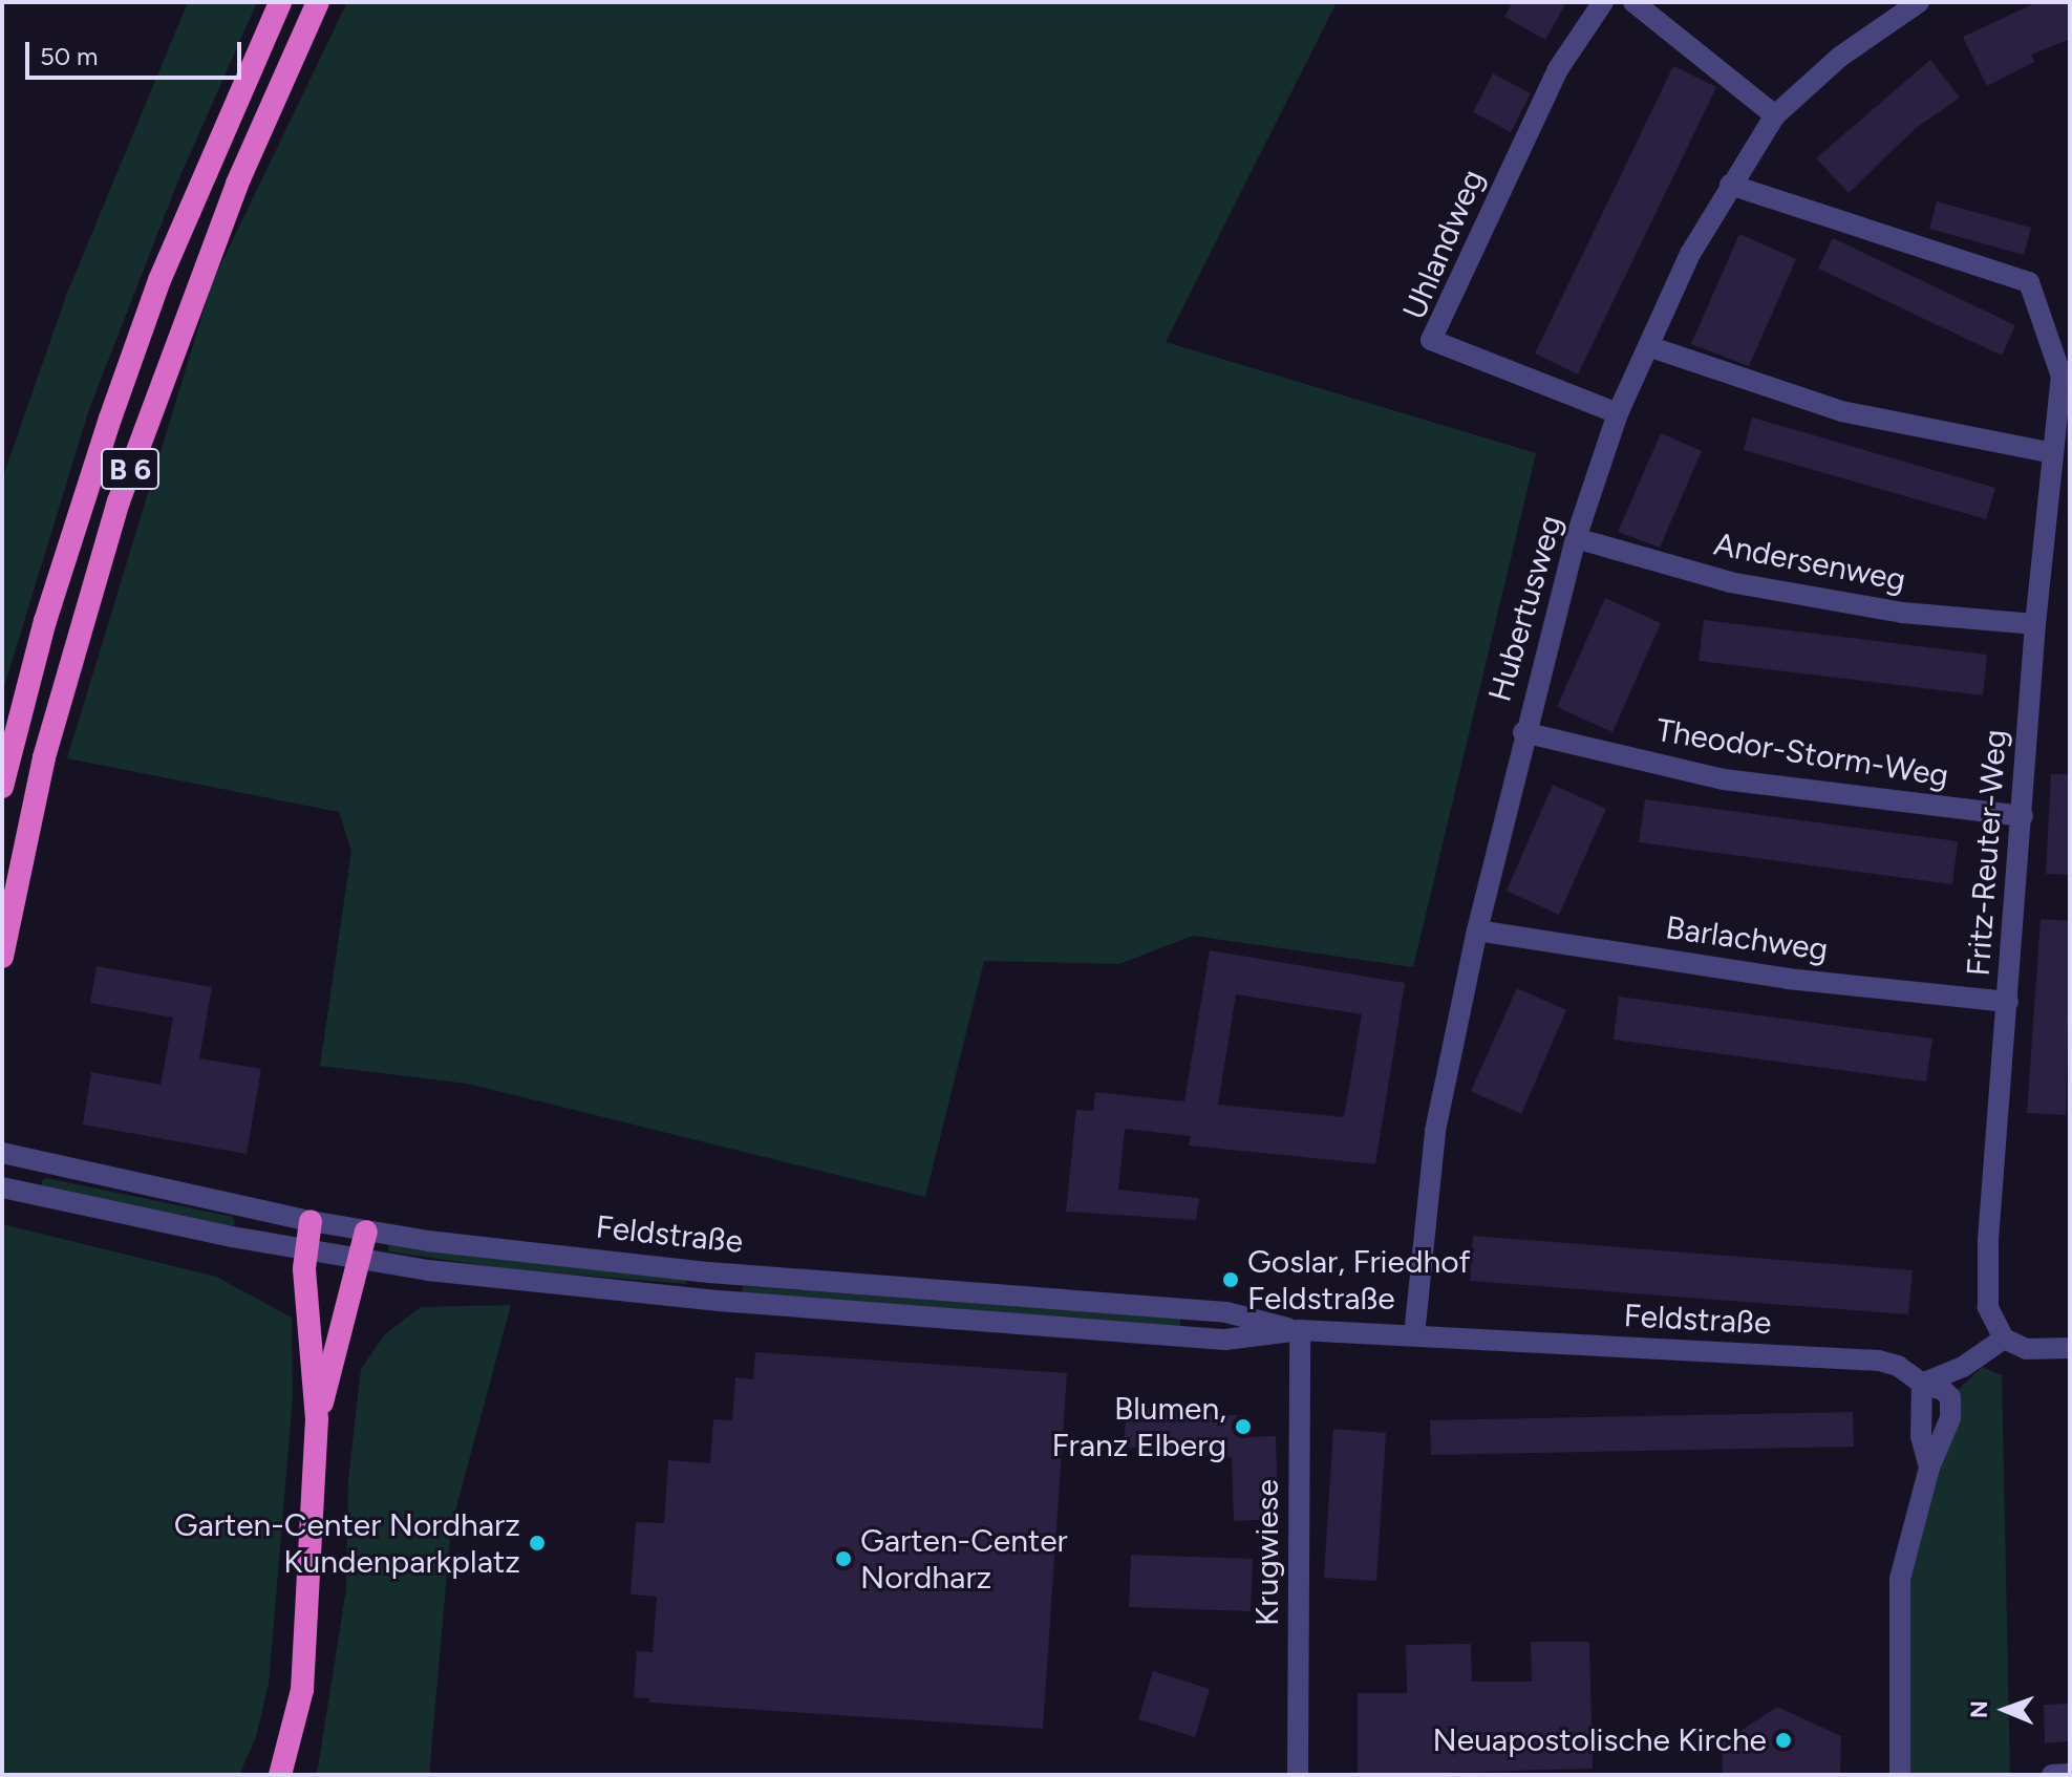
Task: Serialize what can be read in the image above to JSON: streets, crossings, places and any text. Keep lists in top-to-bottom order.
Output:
{
  "streets": {
    "highway": ["B 6"],
    "street": [
      "Uhlandweg",
      "Andersenweg",
      "Hubertusweg",
      "Theodor-Storm-Weg",
      "Fritz-Reuter-Weg",
      "Barlachweg",
      "Feldstraße",
      "Krugwiese"
    ]
  },
  "crossings": [
    ["Uhlandweg", "Hubertusweg"],
    ["Andersenweg", "Hubertusweg"],
    ["Andersenweg", "Fritz-Reuter-Weg"],
    ["Hubertusweg", "Theodor-Storm-Weg"],
    ["Hubertusweg", "Barlachweg"],
    ["Hubertusweg", "Feldstraße"],
    ["Theodor-Storm-Weg", "Fritz-Reuter-Weg"],
    ["Fritz-Reuter-Weg", "Barlachweg"],
    ["Feldstraße", "Krugwiese"]
  ],
  "places": [
    "Goslar, Friedhof Feldstraße",
    "Blumen, Franz Elberg",
    "Garten-Center Nordharz Kundenparkplatz",
    "Garten-Center Nordharz",
    "Neuapostolische Kirche"
  ],
  "scale_bar": "50 m",
  "north": "left"
}
